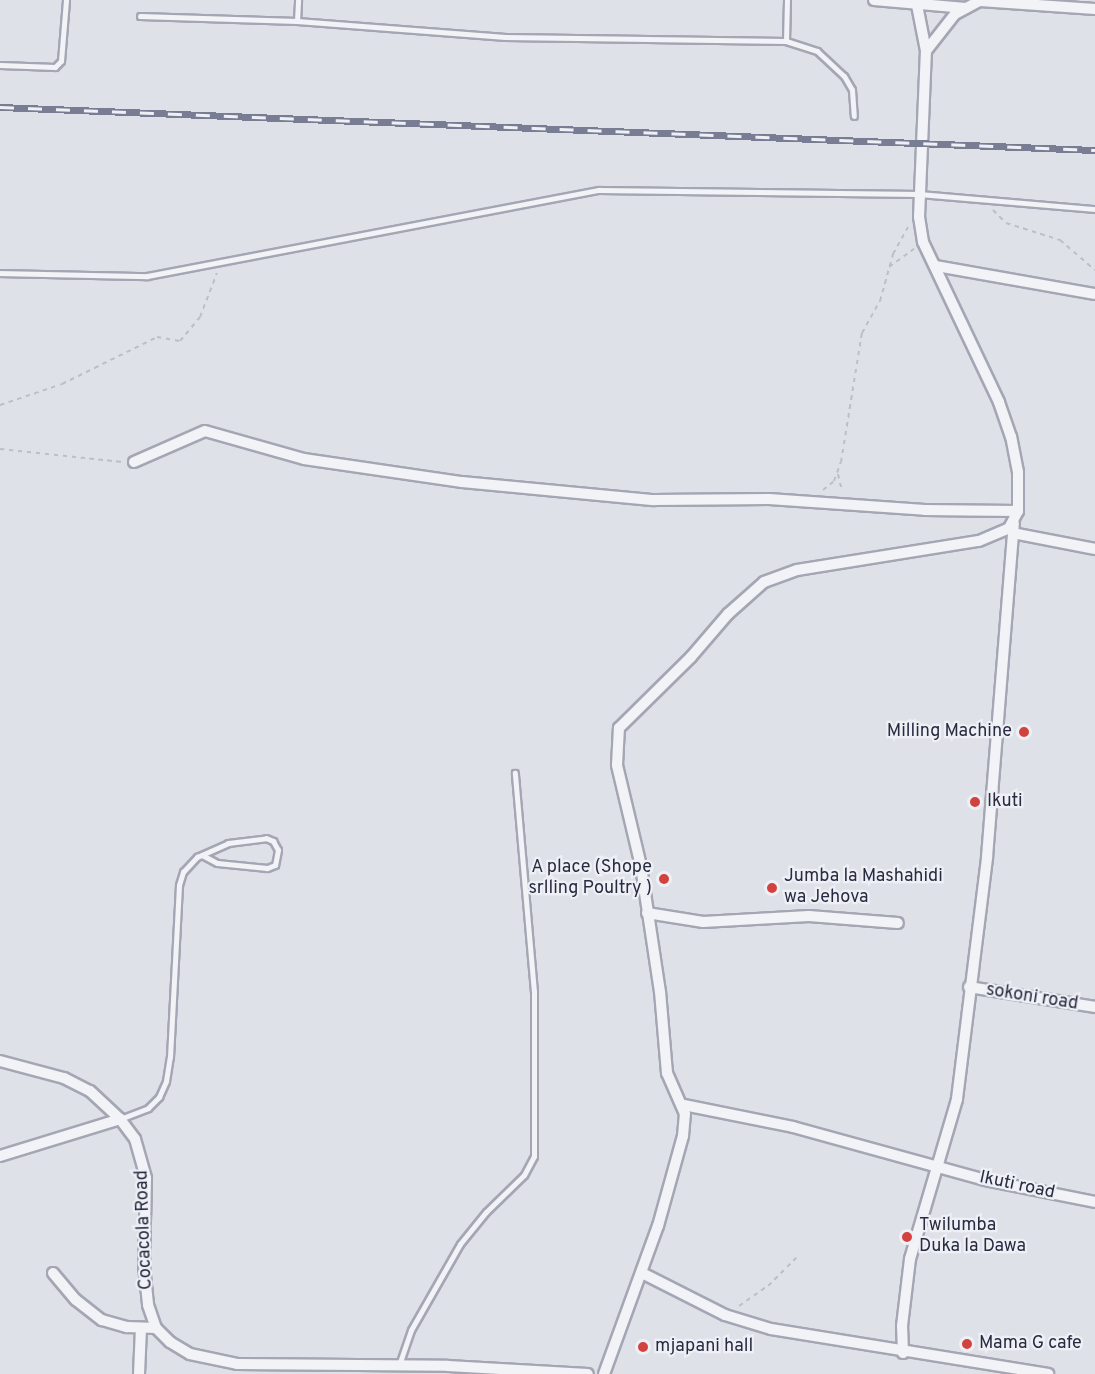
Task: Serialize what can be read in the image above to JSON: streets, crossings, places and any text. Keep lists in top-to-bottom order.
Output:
{
  "streets": {
    "street": ["sokoni road", "Ikuti road", "Cocacola Road"]
  },
  "places": [
    "Milling Machine",
    "Ikuti",
    "A place (Shope srlling Poultry )",
    "Jumba la Mashahidi wa Jehova",
    "Twilumba Duka la Dawa",
    "Mama G cafe",
    "mjapani hall"
  ]
}
